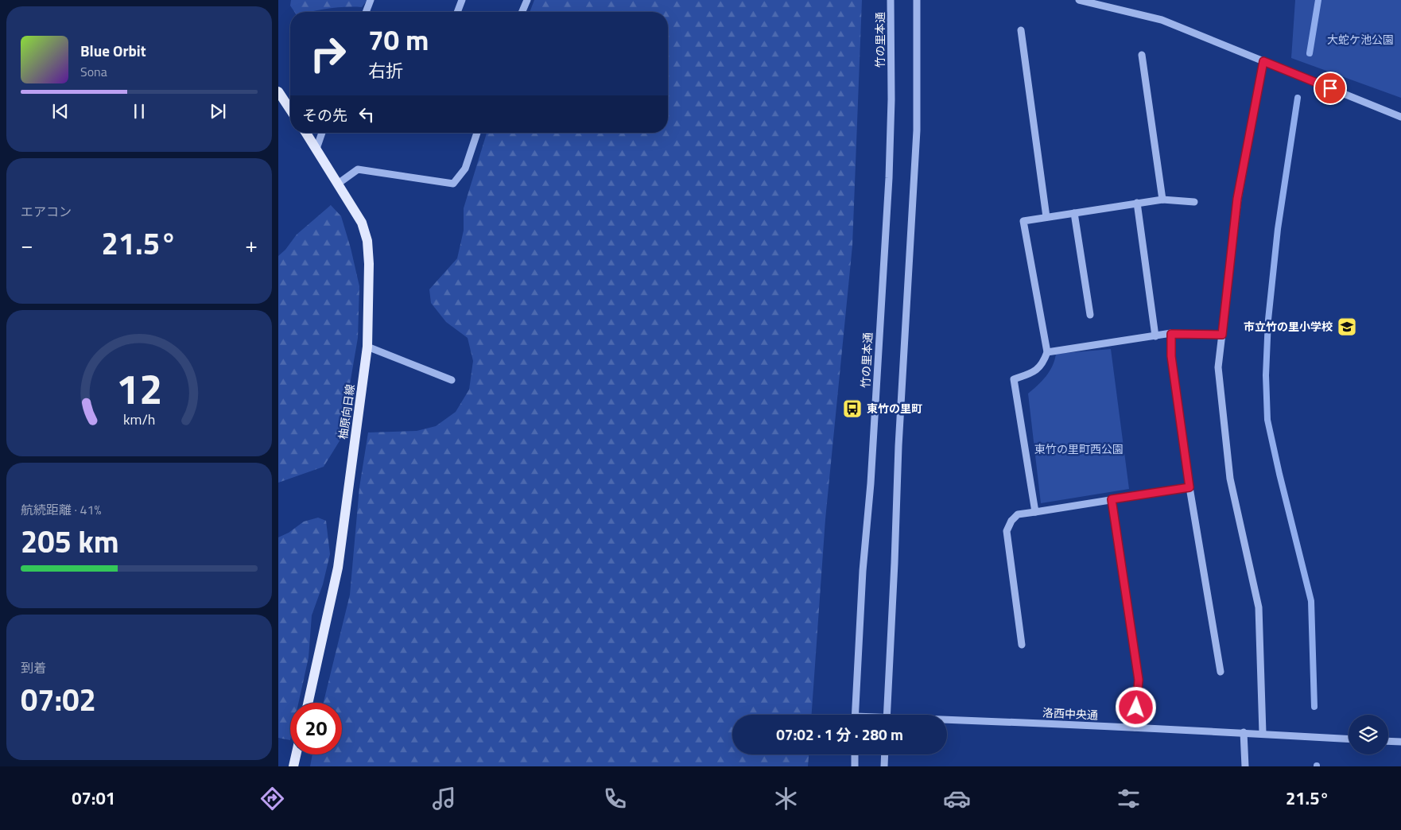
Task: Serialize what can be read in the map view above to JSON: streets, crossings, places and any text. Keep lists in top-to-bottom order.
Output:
{
  "streets": {
    "main road": ["柚原向日線"],
    "street": ["竹の里本通", "洛西中央通"]
  },
  "parks": ["大蛇ケ池公園", "東竹の里町西公園"],
  "places": {
    "school or university": ["市立竹の里小学校"],
    "bus stop": ["東竹の里町"]
  },
  "page": {
    "turn": ["70 m", "右折"],
    "song": ["Blue Orbit", "Sona"],
    "then": "その先",
    "tile": [
      "エアコン",
      ["航続距離 · 41%", "205 km"],
      ["到着", "07:02"]
    ],
    "heat": ["−", "21.5°", "+"],
    "limit": "20",
    "trip": "07:02 · 1 分 · 280 m",
    "tabs": ["07:01", "21.5°"],
    "gauge": ["12", "km/h"]
  }
}
